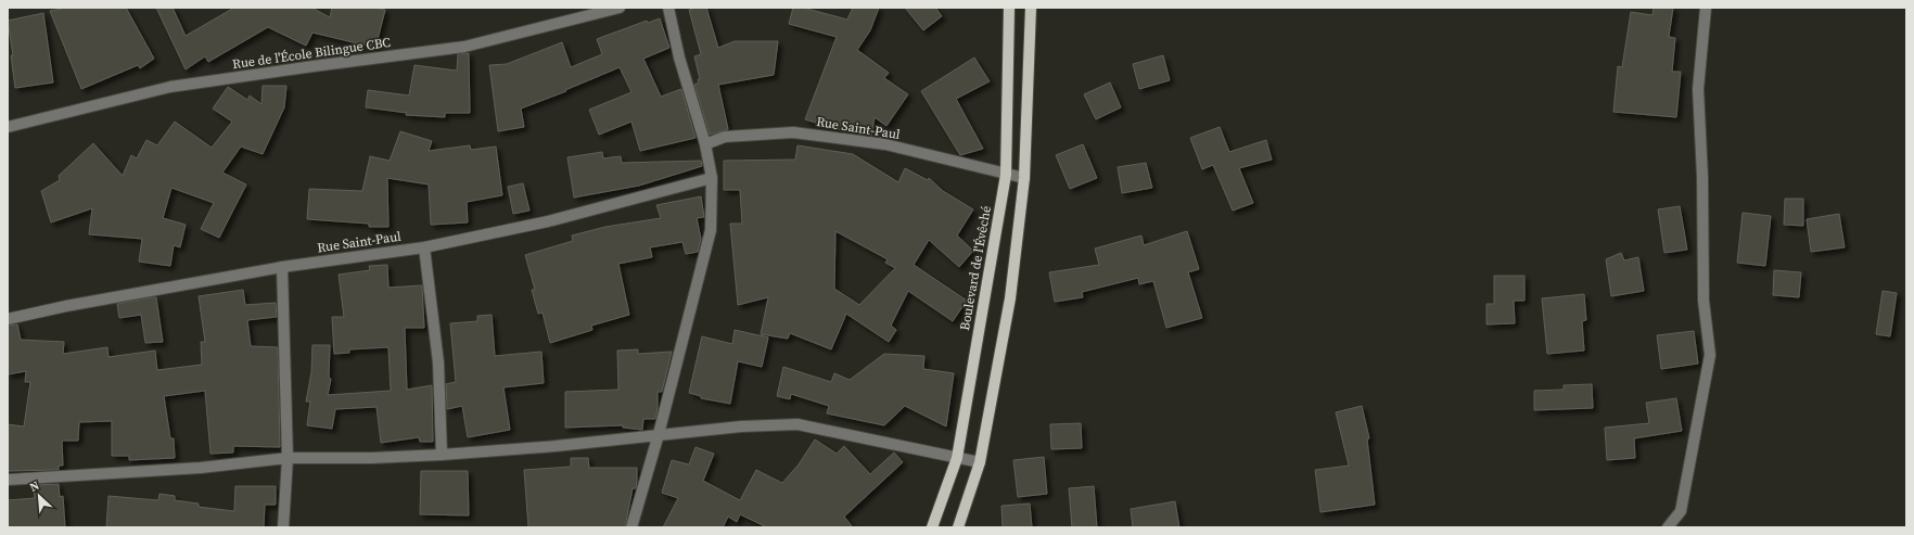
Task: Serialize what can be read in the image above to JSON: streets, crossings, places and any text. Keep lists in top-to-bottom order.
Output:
{
  "streets": {
    "main road": ["Boulevard de l'Évêché"],
    "street": ["Rue de l'École Bilingue CBC", "Rue Saint-Paul"]
  },
  "crossings": [
    ["Rue Saint-Paul", "Boulevard de l'Évêché"]
  ],
  "north": "top left"
}
